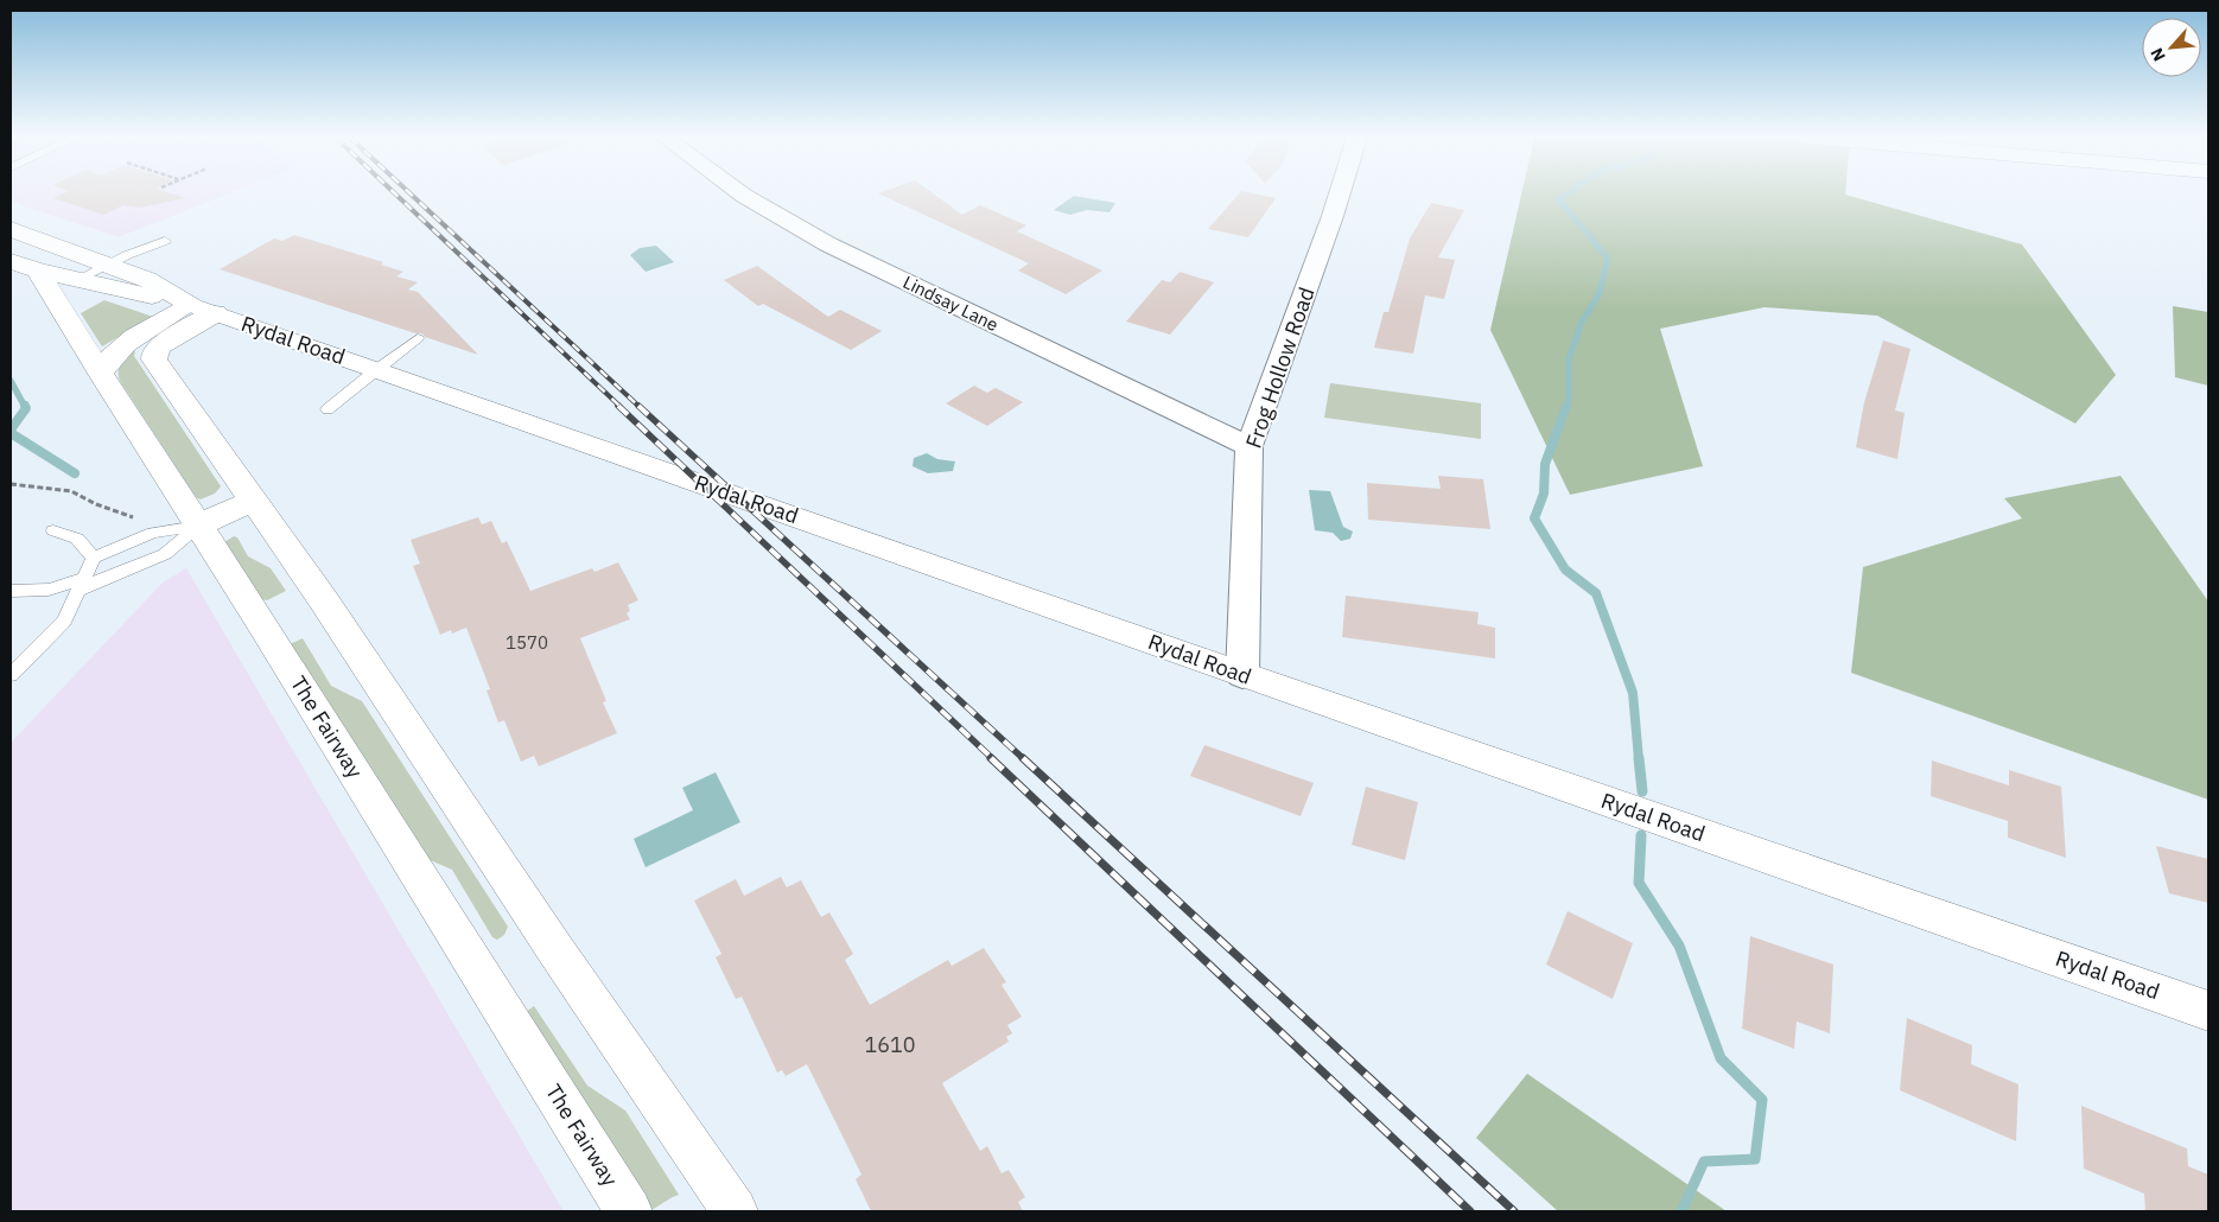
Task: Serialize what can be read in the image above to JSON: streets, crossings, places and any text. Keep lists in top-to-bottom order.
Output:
{
  "streets": {
    "main road": ["Rydal Road", "The Fairway"],
    "street": ["Lindsay Lane", "Frog Hollow Road"]
  },
  "crossings": [
    ["Lindsay Lane", "Frog Hollow Road"],
    ["Rydal Road", "Frog Hollow Road"],
    ["Rydal Road", "The Fairway"]
  ],
  "house_numbers": ["1570", "1610"],
  "north": "bottom left"
}
